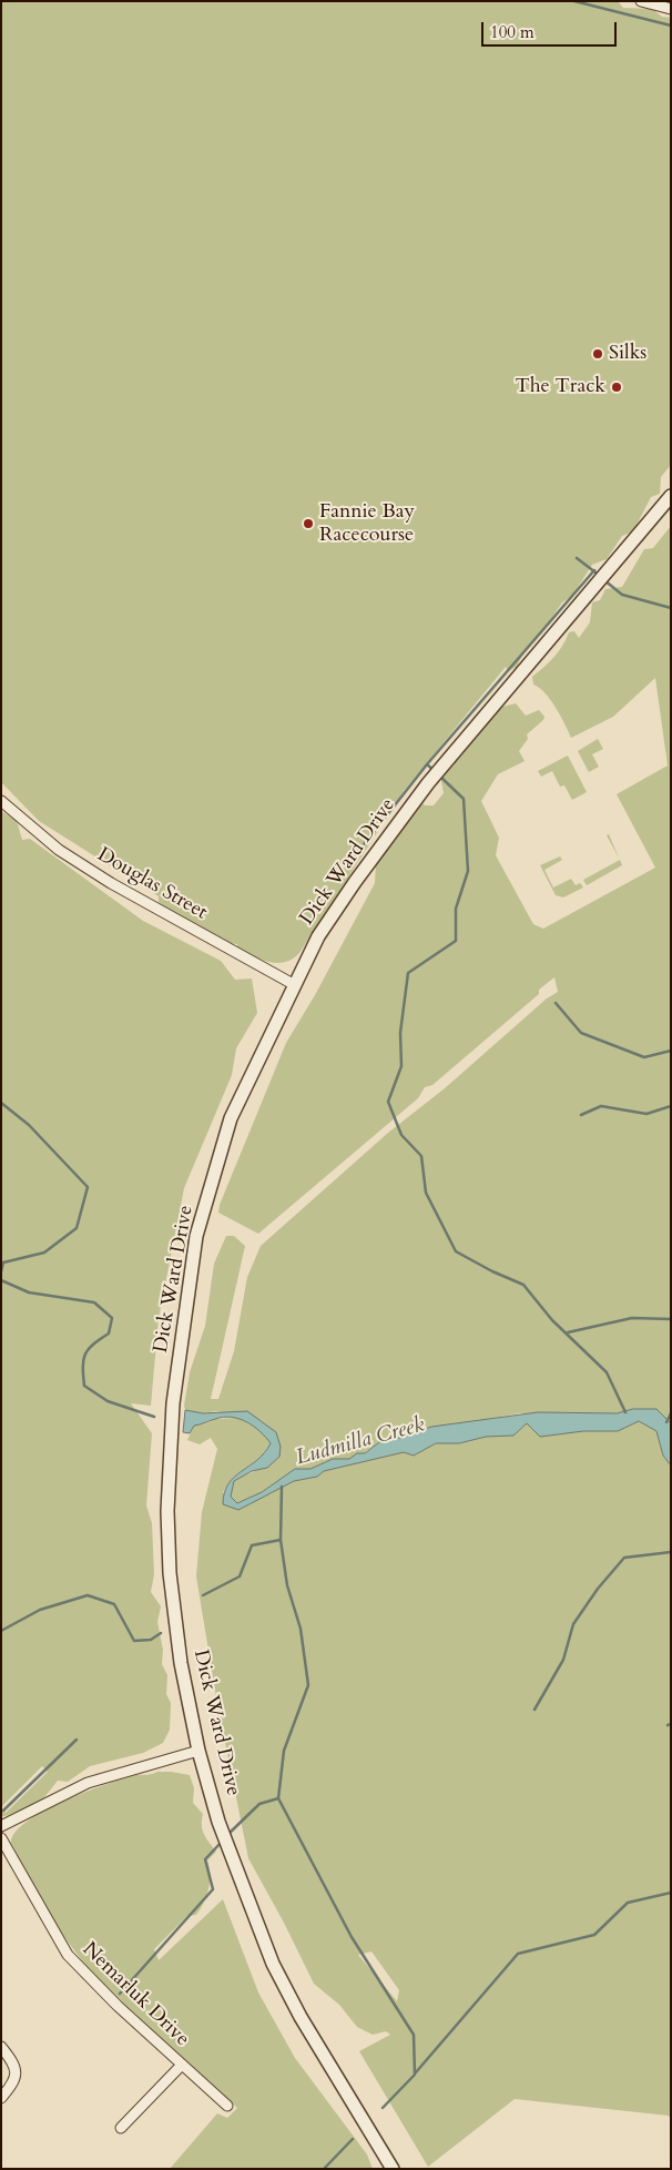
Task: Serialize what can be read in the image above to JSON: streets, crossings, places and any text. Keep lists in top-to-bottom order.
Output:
{
  "streets": {
    "street": ["Dick Ward Drive", "Douglas Street", "Nemarluk Drive"]
  },
  "crossings": [
    ["Dick Ward Drive", "Douglas Street"]
  ],
  "water": ["Ludmilla Creek"],
  "places": ["Silks", "The Track", "Fannie Bay Racecourse"],
  "scale_bar": "100 m"
}
